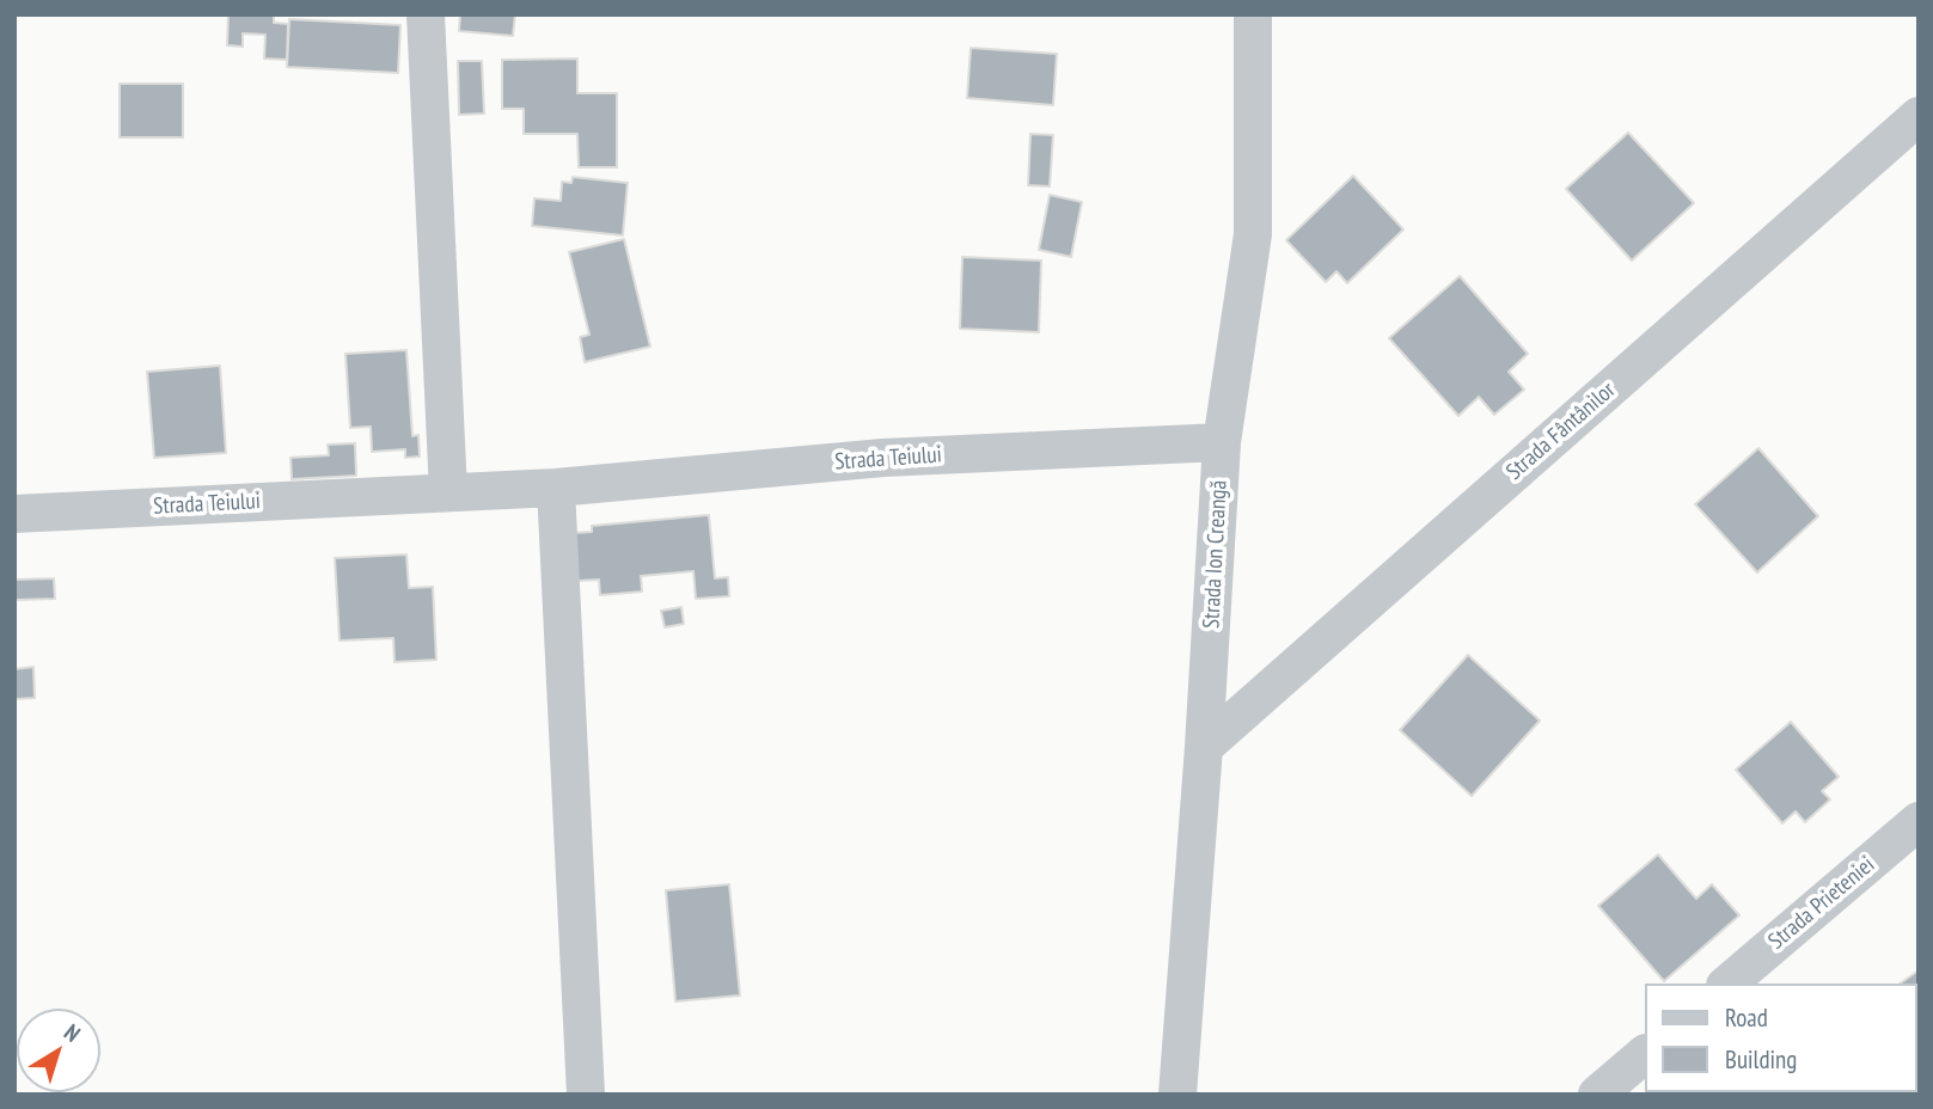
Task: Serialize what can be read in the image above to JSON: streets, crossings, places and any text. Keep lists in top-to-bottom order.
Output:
{
  "streets": {
    "street": [
      "Strada Fântânilor",
      "Strada Teiului",
      "Strada Ion Creangă",
      "Strada Prieteniei"
    ]
  },
  "crossings": [
    ["Strada Fântânilor", "Strada Ion Creangă"],
    ["Strada Teiului", "Strada Ion Creangă"]
  ],
  "legend": ["Road", "Building"],
  "north": "top right"
}
